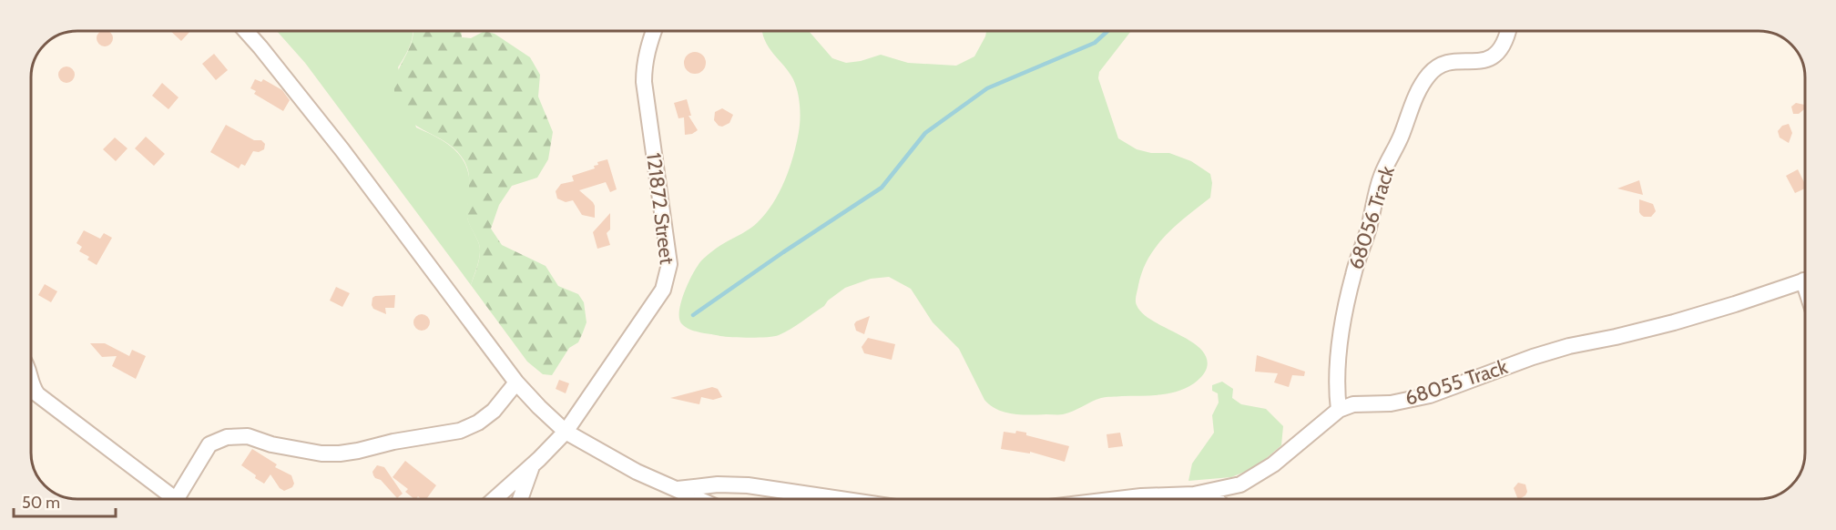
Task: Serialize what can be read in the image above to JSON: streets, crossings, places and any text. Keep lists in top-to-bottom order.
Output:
{
  "streets": {
    "street": ["121872 Street", "68056 Track", "68055 Track"]
  },
  "crossings": [
    ["68056 Track", "68055 Track"]
  ],
  "scale_bar": "50 m"
}
